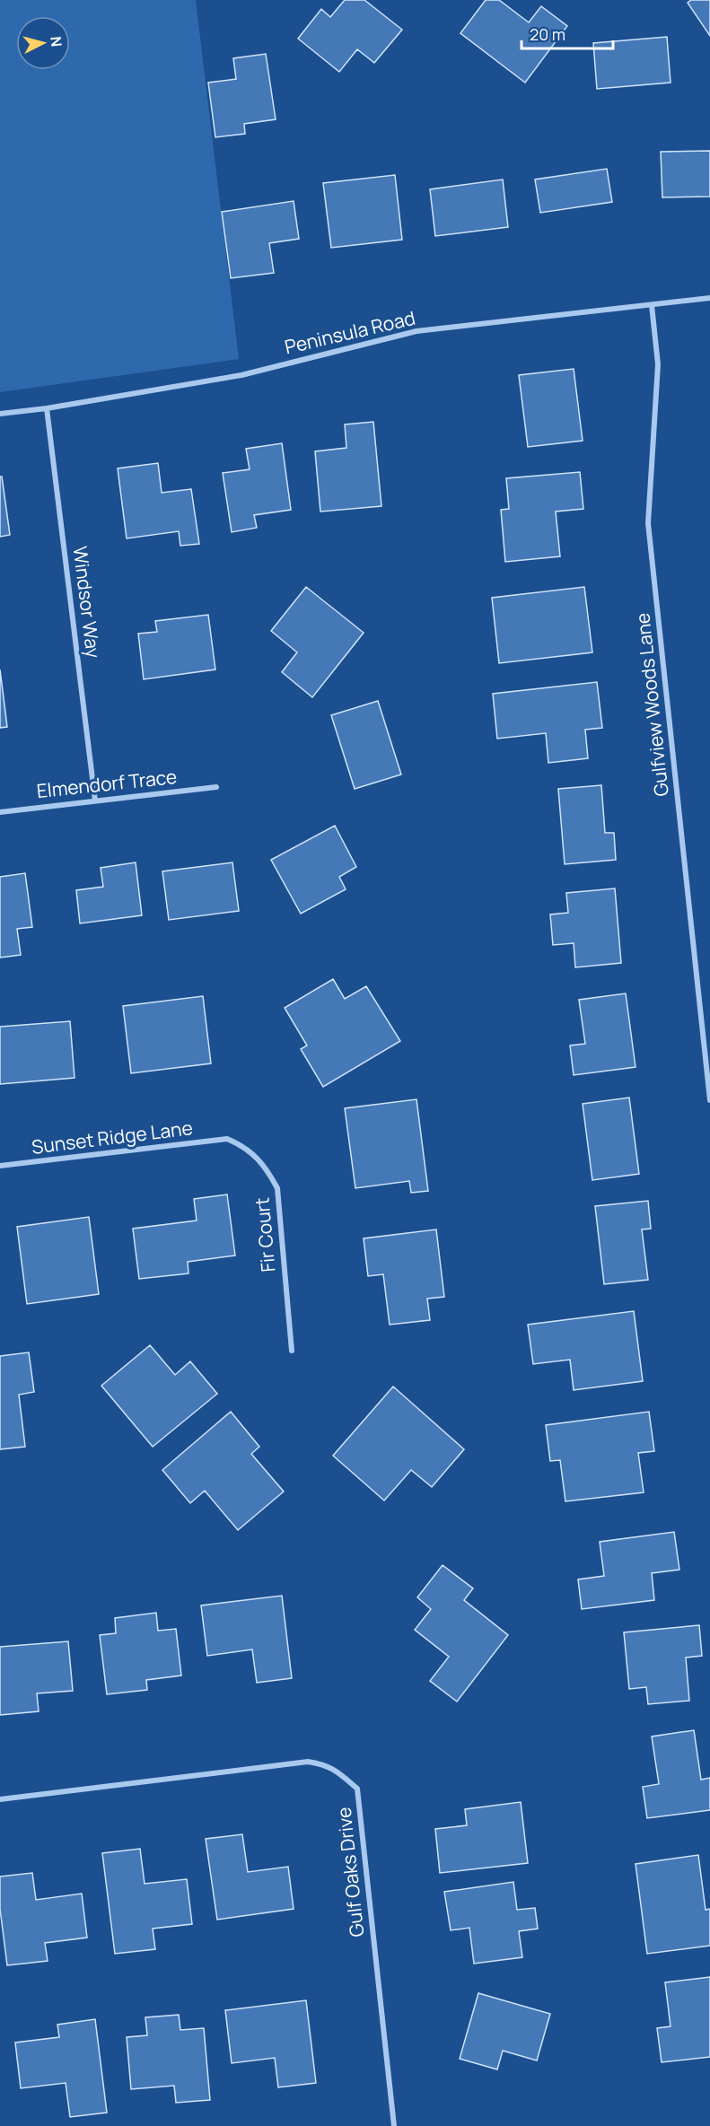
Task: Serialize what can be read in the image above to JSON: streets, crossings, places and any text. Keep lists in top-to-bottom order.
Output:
{
  "streets": {
    "street": [
      "Peninsula Road",
      "Windsor Way",
      "Gulfview Woods Lane",
      "Elmendorf Trace",
      "Sunset Ridge Lane",
      "Fir Court",
      "Gulf Oaks Drive"
    ]
  },
  "crossings": [
    ["Peninsula Road", "Windsor Way"],
    ["Peninsula Road", "Gulfview Woods Lane"],
    ["Windsor Way", "Elmendorf Trace"],
    ["Sunset Ridge Lane", "Fir Court"]
  ],
  "scale_bar": "20 m",
  "north": "right"
}
